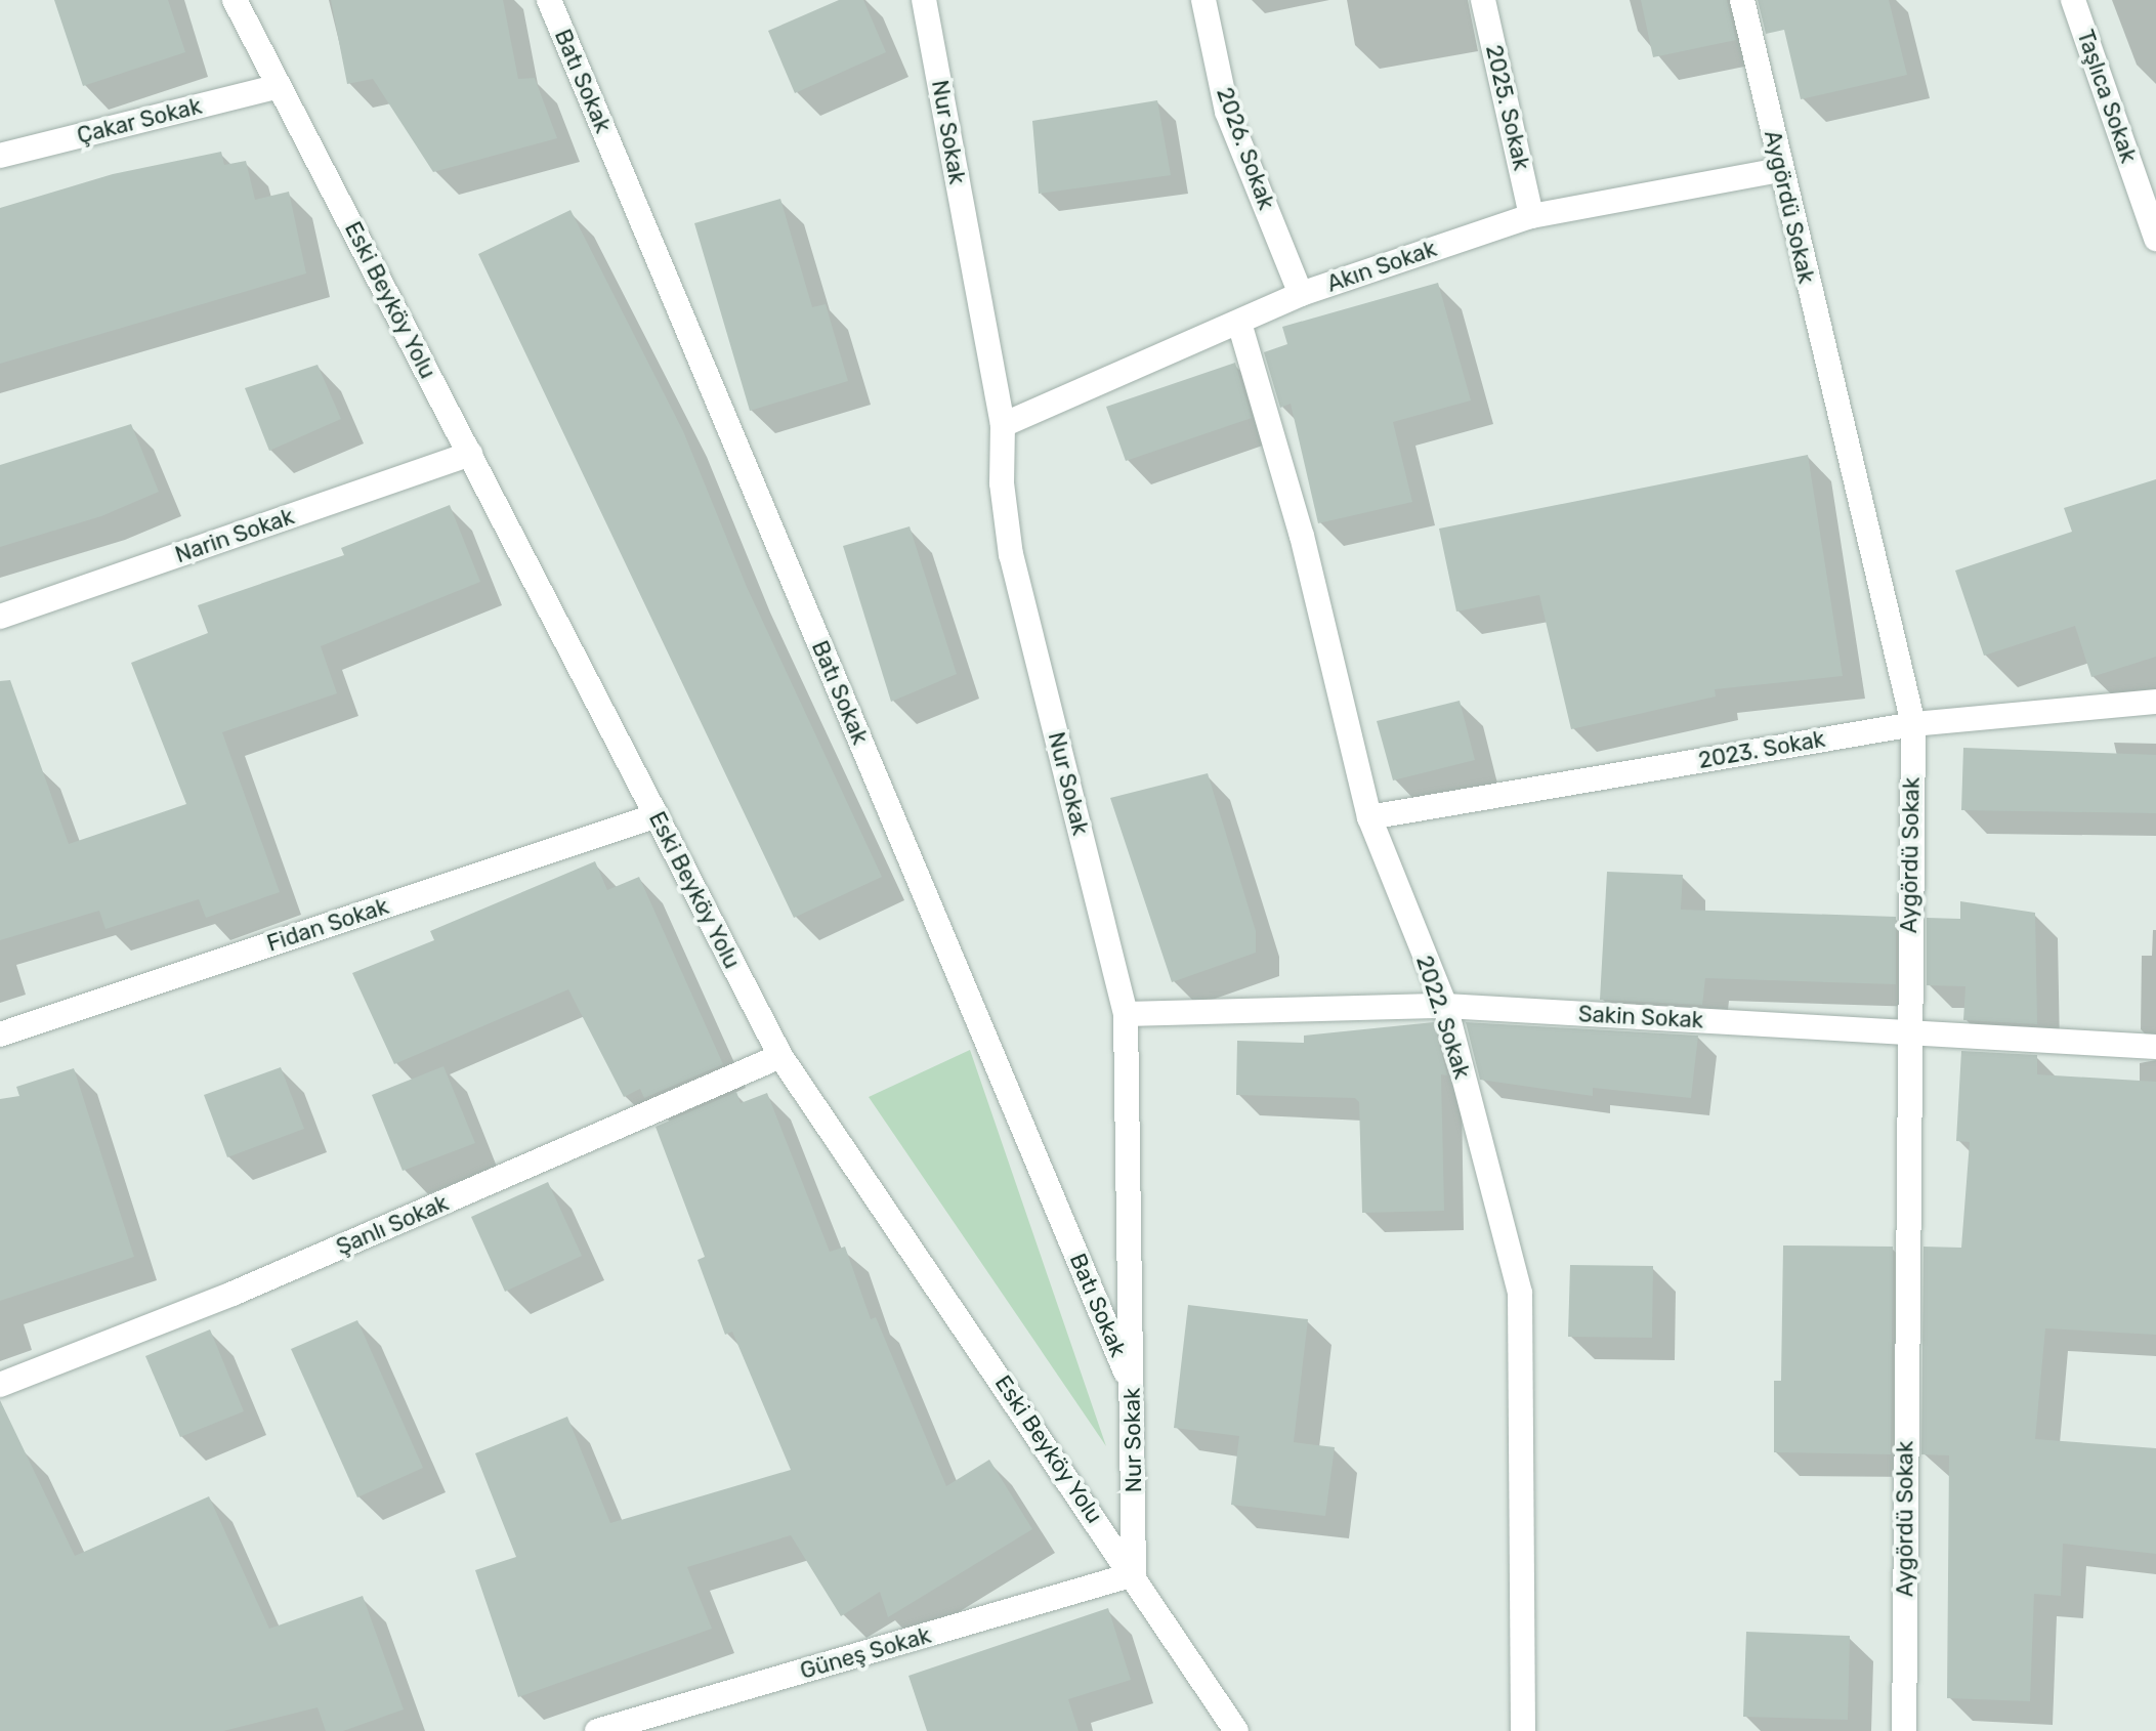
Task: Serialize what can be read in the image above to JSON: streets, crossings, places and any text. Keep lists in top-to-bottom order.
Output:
{
  "streets": {
    "street": [
      "Batı Sokak",
      "Taşlıca Sokak",
      "2025. Sokak",
      "Çakar Sokak",
      "Nur Sokak",
      "2026. Sokak",
      "Aygördü Sokak",
      "Akın Sokak",
      "Eski Beyköy Yolu",
      "Narin Sokak",
      "2023. Sokak",
      "Fidan Sokak",
      "2022. Sokak",
      "Sakin Sokak",
      "Şanlı Sokak",
      "Güneş Sokak"
    ]
  },
  "crossings": [
    ["Batı Sokak", "Nur Sokak"],
    ["2025. Sokak", "Akın Sokak"],
    ["Çakar Sokak", "Eski Beyköy Yolu"],
    ["Nur Sokak", "Akın Sokak"],
    ["Nur Sokak", "Eski Beyköy Yolu"],
    ["Nur Sokak", "Sakin Sokak"],
    ["Nur Sokak", "Güneş Sokak"],
    ["2026. Sokak", "Akın Sokak"],
    ["Aygördü Sokak", "Akın Sokak"],
    ["Aygördü Sokak", "2023. Sokak"],
    ["Aygördü Sokak", "Sakin Sokak"],
    ["Akın Sokak", "2022. Sokak"],
    ["Eski Beyköy Yolu", "Narin Sokak"],
    ["Eski Beyköy Yolu", "Fidan Sokak"],
    ["Eski Beyköy Yolu", "Şanlı Sokak"],
    ["Eski Beyköy Yolu", "Güneş Sokak"],
    ["2023. Sokak", "2022. Sokak"],
    ["2022. Sokak", "Sakin Sokak"]
  ]
}
